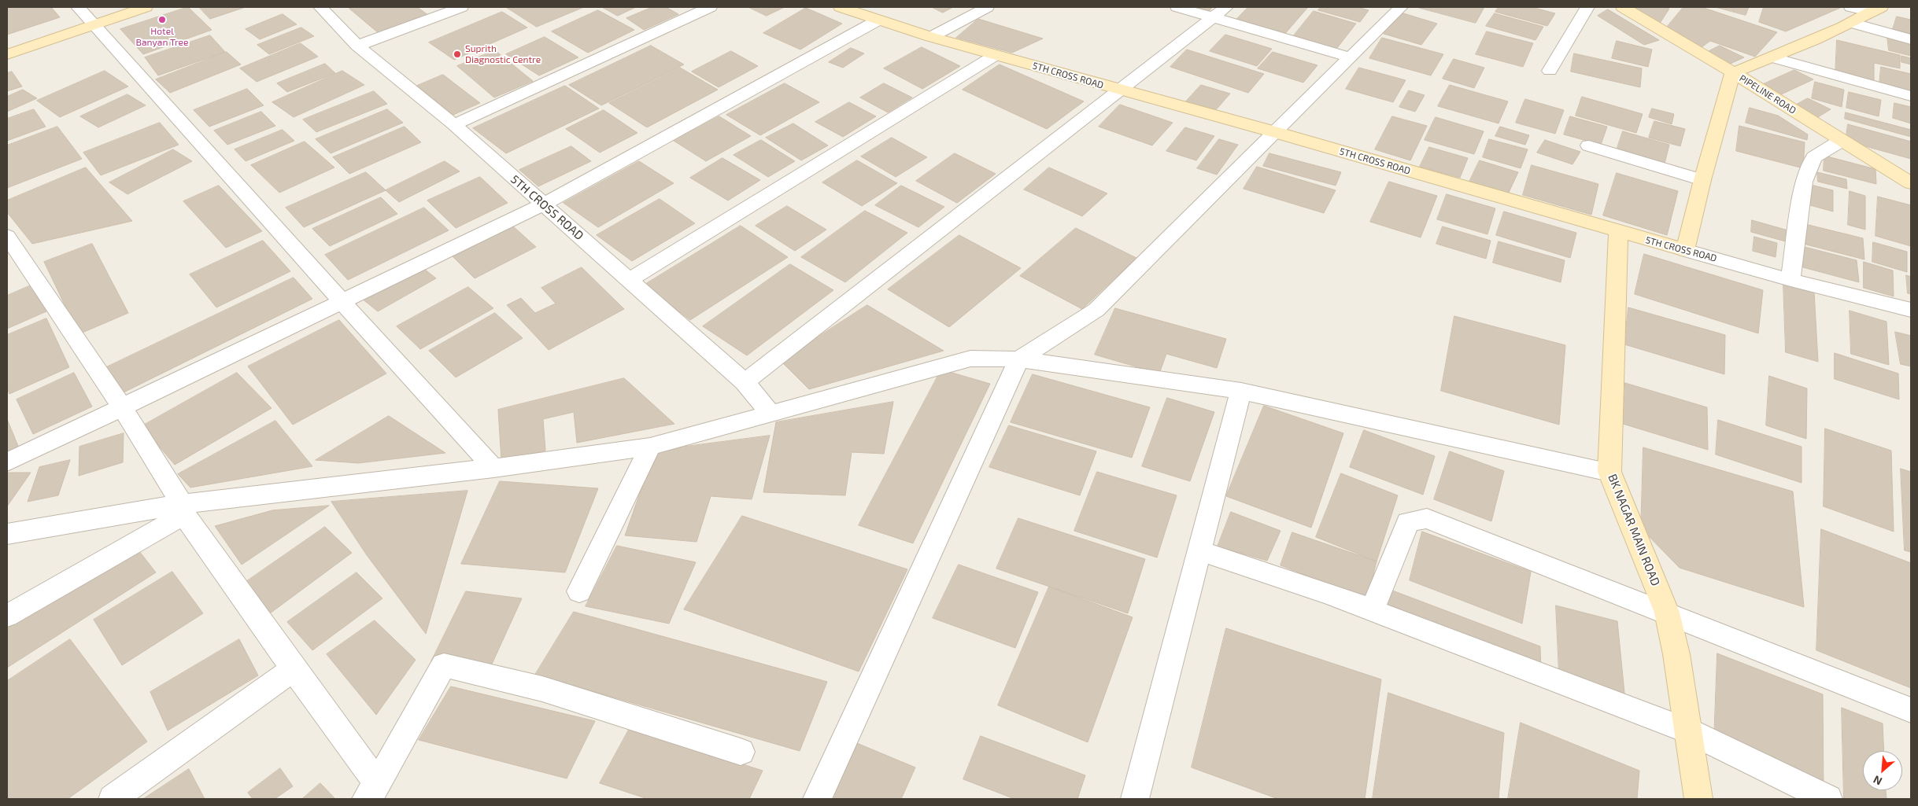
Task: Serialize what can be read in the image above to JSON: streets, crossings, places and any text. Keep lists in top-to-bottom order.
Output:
{
  "streets": {
    "street": ["5TH CROSS ROAD", "PIPELINE ROAD", "BK NAGAR MAIN ROAD"]
  },
  "crossings": [
    ["5TH CROSS ROAD", "BK NAGAR MAIN ROAD"]
  ],
  "places": ["Hotel Banyan Tree", "Suprith Diagnostic Centre"],
  "north": "bottom left"
}
